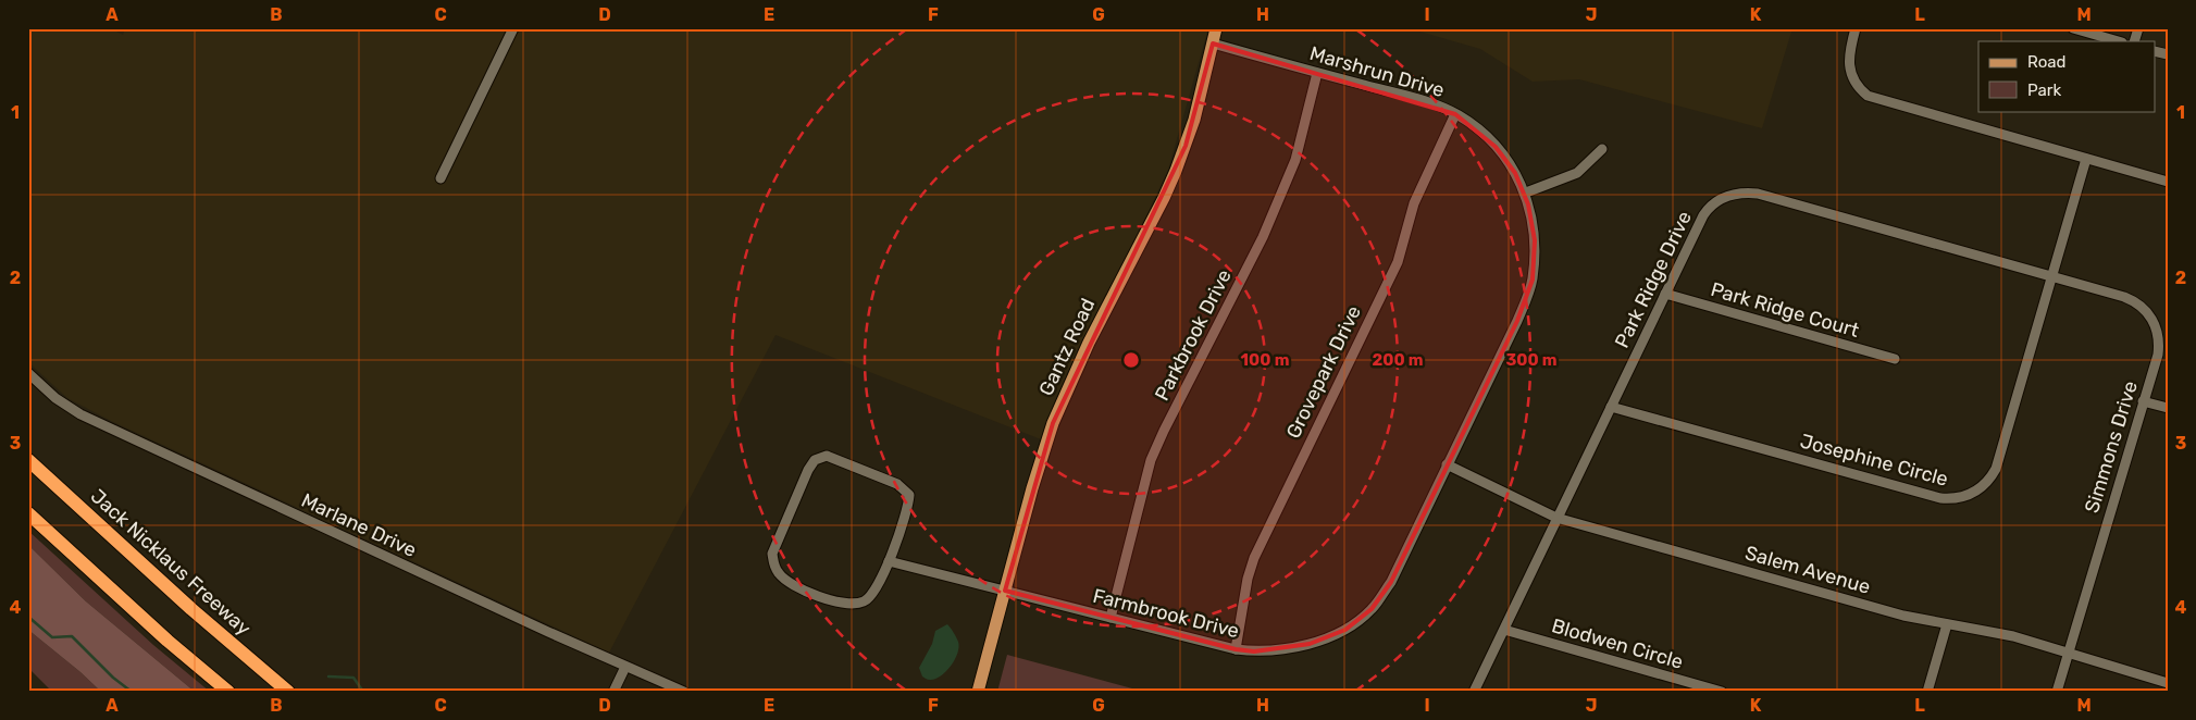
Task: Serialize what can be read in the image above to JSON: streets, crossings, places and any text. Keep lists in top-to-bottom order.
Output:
{
  "streets": {
    "highway": ["Jack Nicklaus Freeway"],
    "main road": ["Gantz Road"],
    "street": [
      "Marshrun Drive",
      "Park Ridge Drive",
      "Park Ridge Court",
      "Parkbrook Drive",
      "Grovepark Drive",
      "Simmons Drive",
      "Josephine Circle",
      "Marlane Drive",
      "Salem Avenue",
      "Farmbrook Drive",
      "Blodwen Circle"
    ]
  },
  "crossings": [
    ["Marshrun Drive", "Parkbrook Drive"],
    ["Marshrun Drive", "Gantz Road"],
    ["Marshrun Drive", "Grovepark Drive"],
    ["Marshrun Drive", "Farmbrook Drive"],
    ["Park Ridge Drive", "Park Ridge Court"],
    ["Park Ridge Drive", "Simmons Drive"],
    ["Park Ridge Drive", "Josephine Circle"],
    ["Park Ridge Drive", "Salem Avenue"],
    ["Park Ridge Drive", "Blodwen Circle"],
    ["Parkbrook Drive", "Farmbrook Drive"],
    ["Gantz Road", "Farmbrook Drive"],
    ["Grovepark Drive", "Farmbrook Drive"],
    ["Simmons Drive", "Josephine Circle"],
    ["Simmons Drive", "Salem Avenue"],
    ["Salem Avenue", "Farmbrook Drive"]
  ],
  "legend": ["Road", "Park"],
  "grid": {
    "columns": [
      "A",
      "B",
      "C",
      "D",
      "E",
      "F",
      "G",
      "H",
      "I",
      "J",
      "K",
      "L",
      "M"
    ],
    "rows": [
      "1",
      "2",
      "3",
      "4"
    ]
  },
  "rings": ["100 m", "200 m", "300 m"]
}
